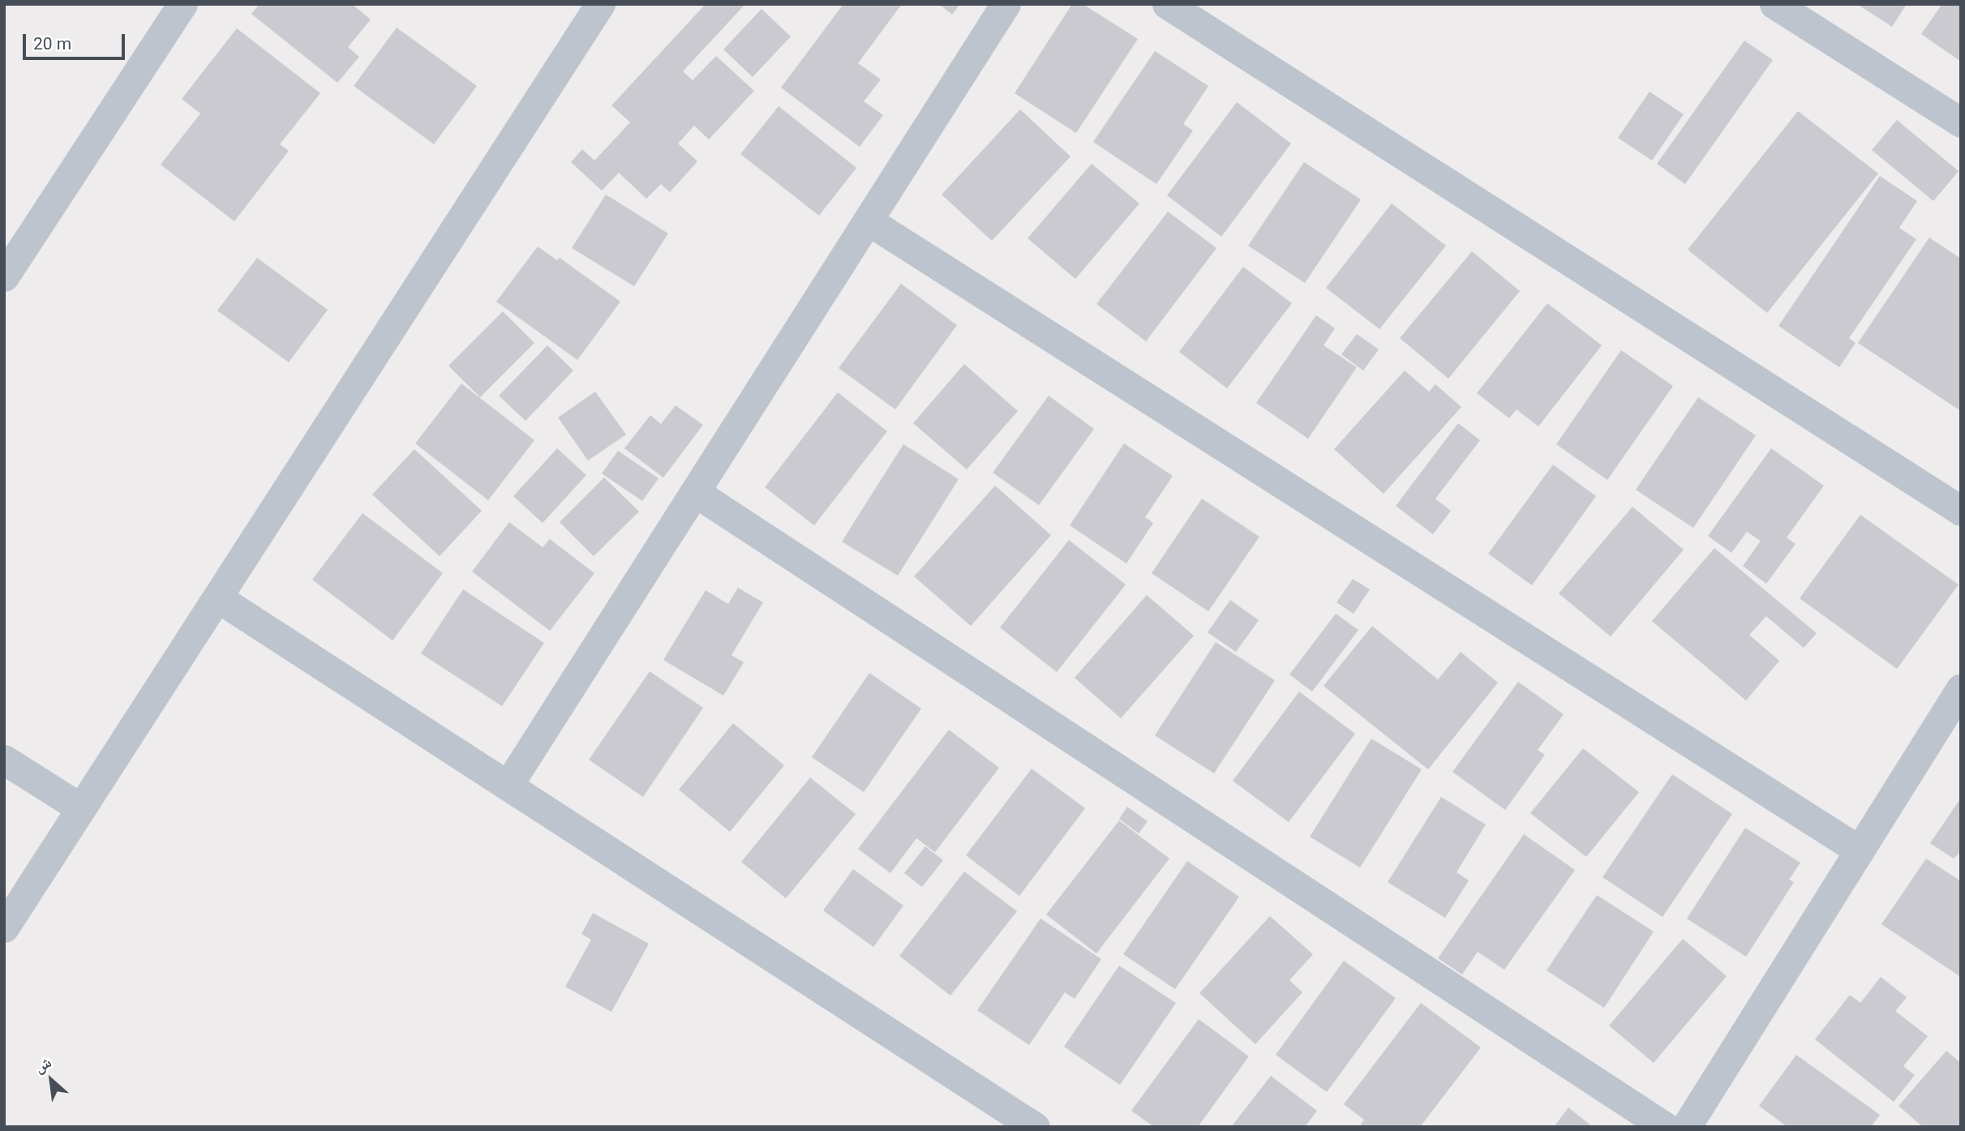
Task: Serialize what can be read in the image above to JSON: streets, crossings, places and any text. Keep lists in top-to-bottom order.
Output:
{
  "scale_bar": "20 m",
  "north": "top left"
}
